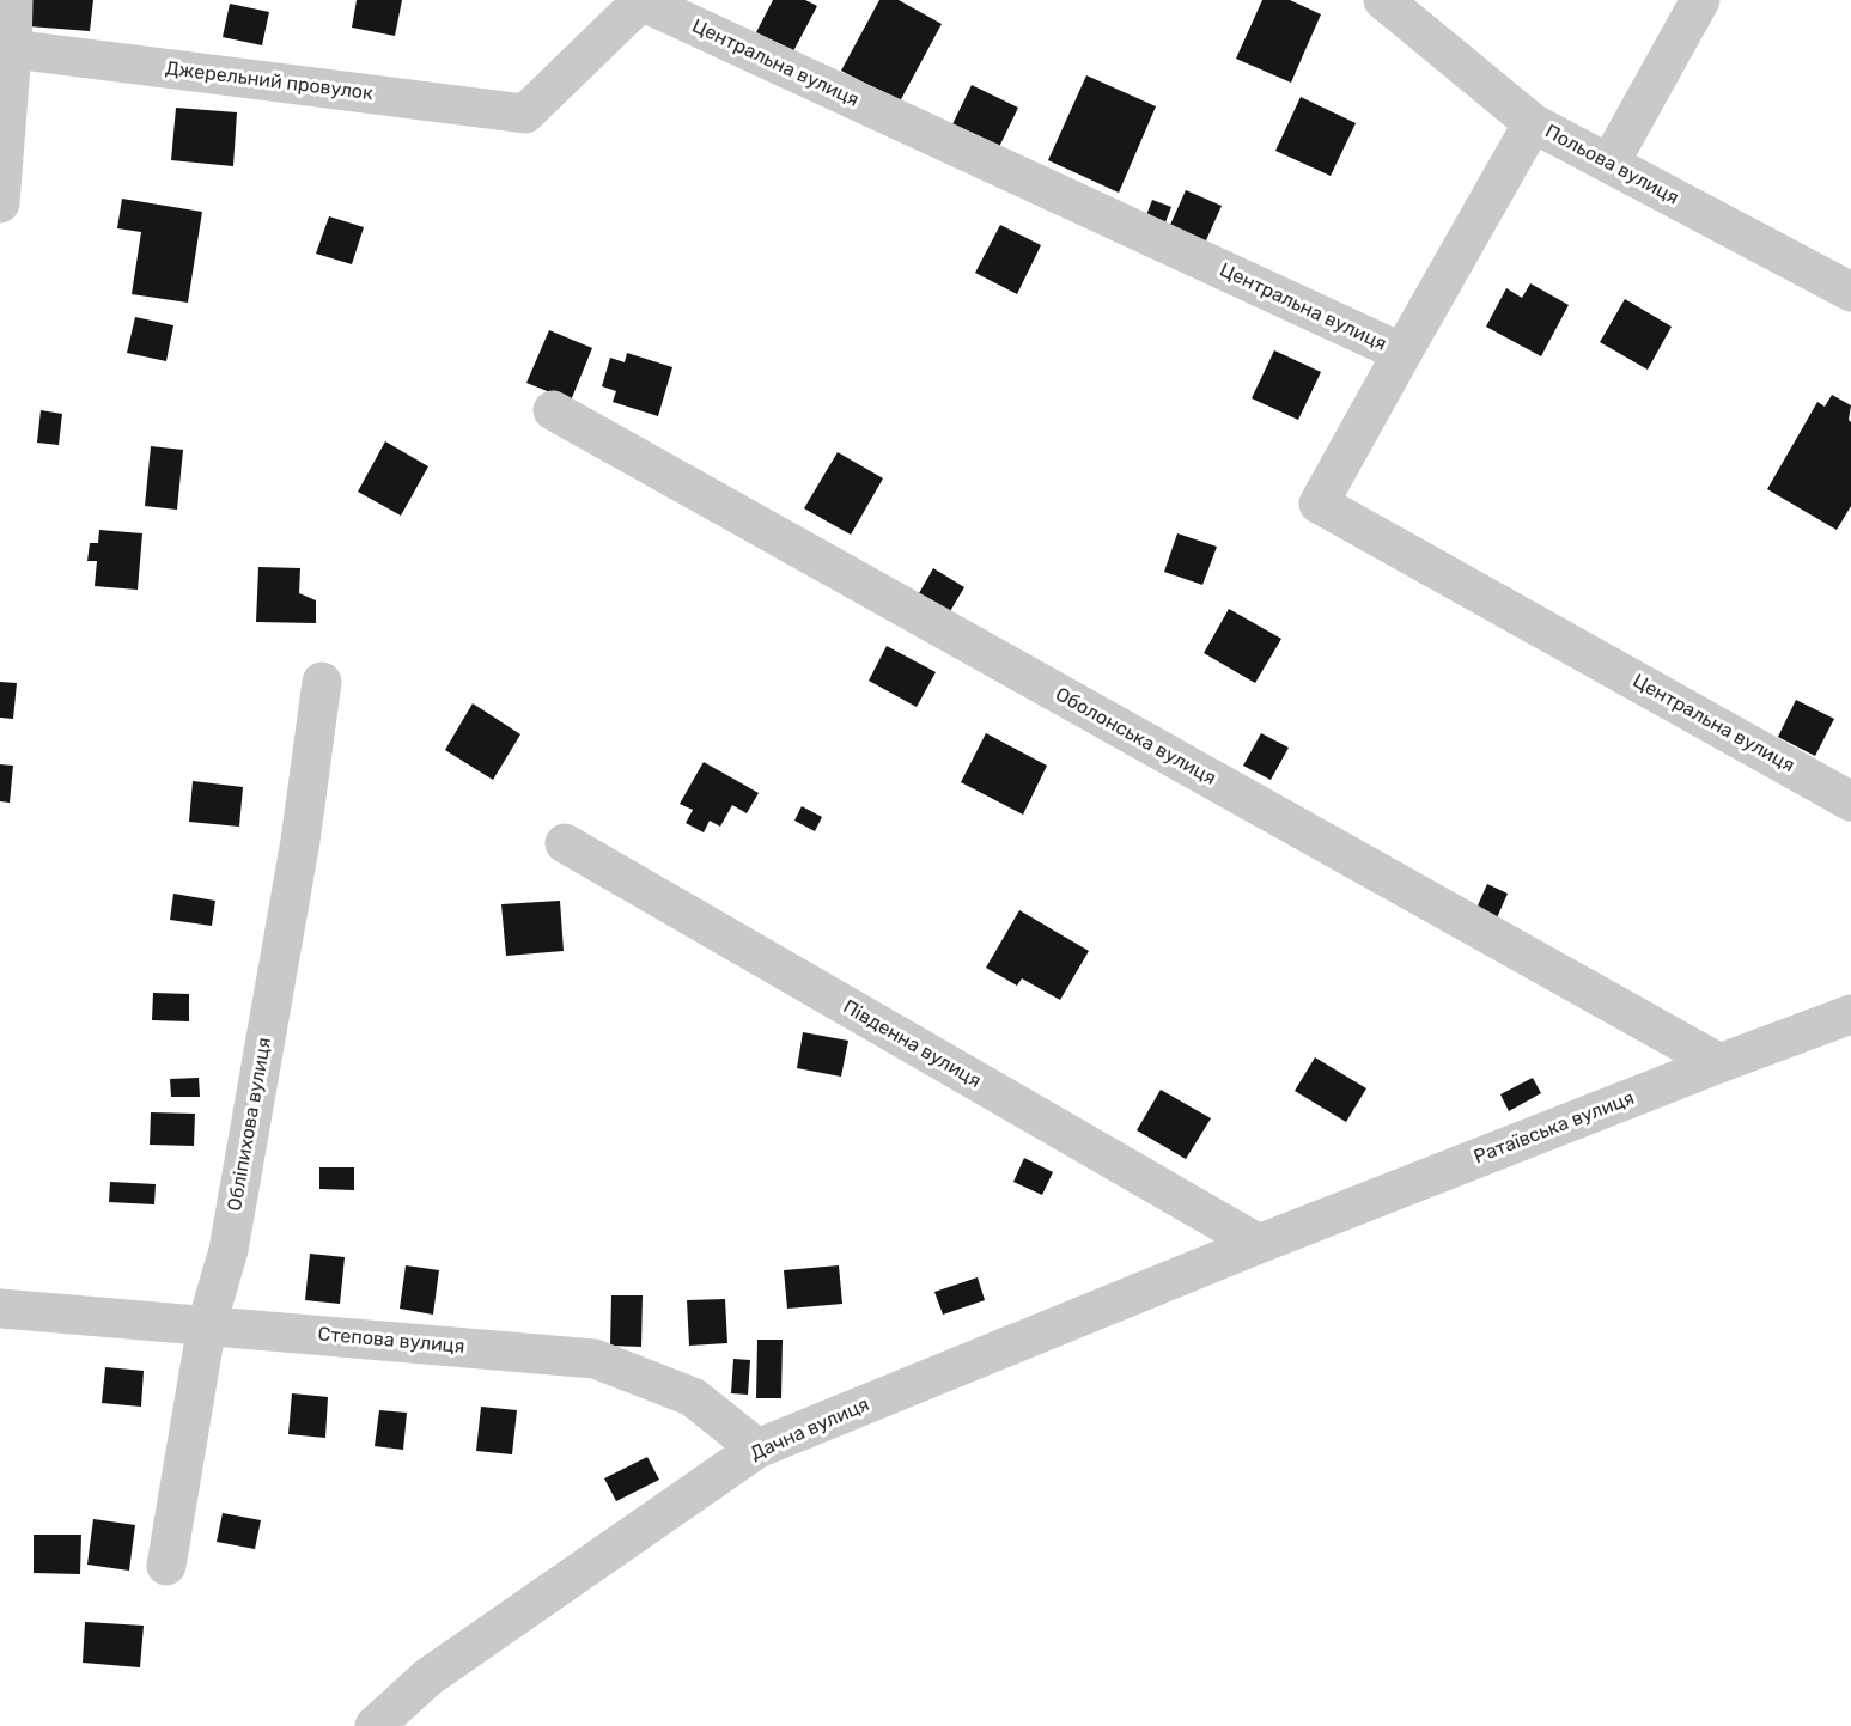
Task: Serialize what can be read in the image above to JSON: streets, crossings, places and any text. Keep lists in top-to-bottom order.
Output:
{
  "streets": {
    "street": [
      "Центральна вулиця",
      "Джерельний провулок",
      "Польова вулиця",
      "Оболонська вулиця",
      "Південна вулиця",
      "Обліпихова вулиця",
      "Ратаївська вулиця",
      "Степова вулиця",
      "Дачна вулиця"
    ]
  },
  "crossings": [
    ["Центральна вулиця", "Джерельний провулок"],
    ["Оболонська вулиця", "Ратаївська вулиця"],
    ["Південна вулиця", "Ратаївська вулиця"],
    ["Південна вулиця", "Дачна вулиця"],
    ["Обліпихова вулиця", "Степова вулиця"],
    ["Ратаївська вулиця", "Дачна вулиця"],
    ["Степова вулиця", "Дачна вулиця"]
  ]
}
